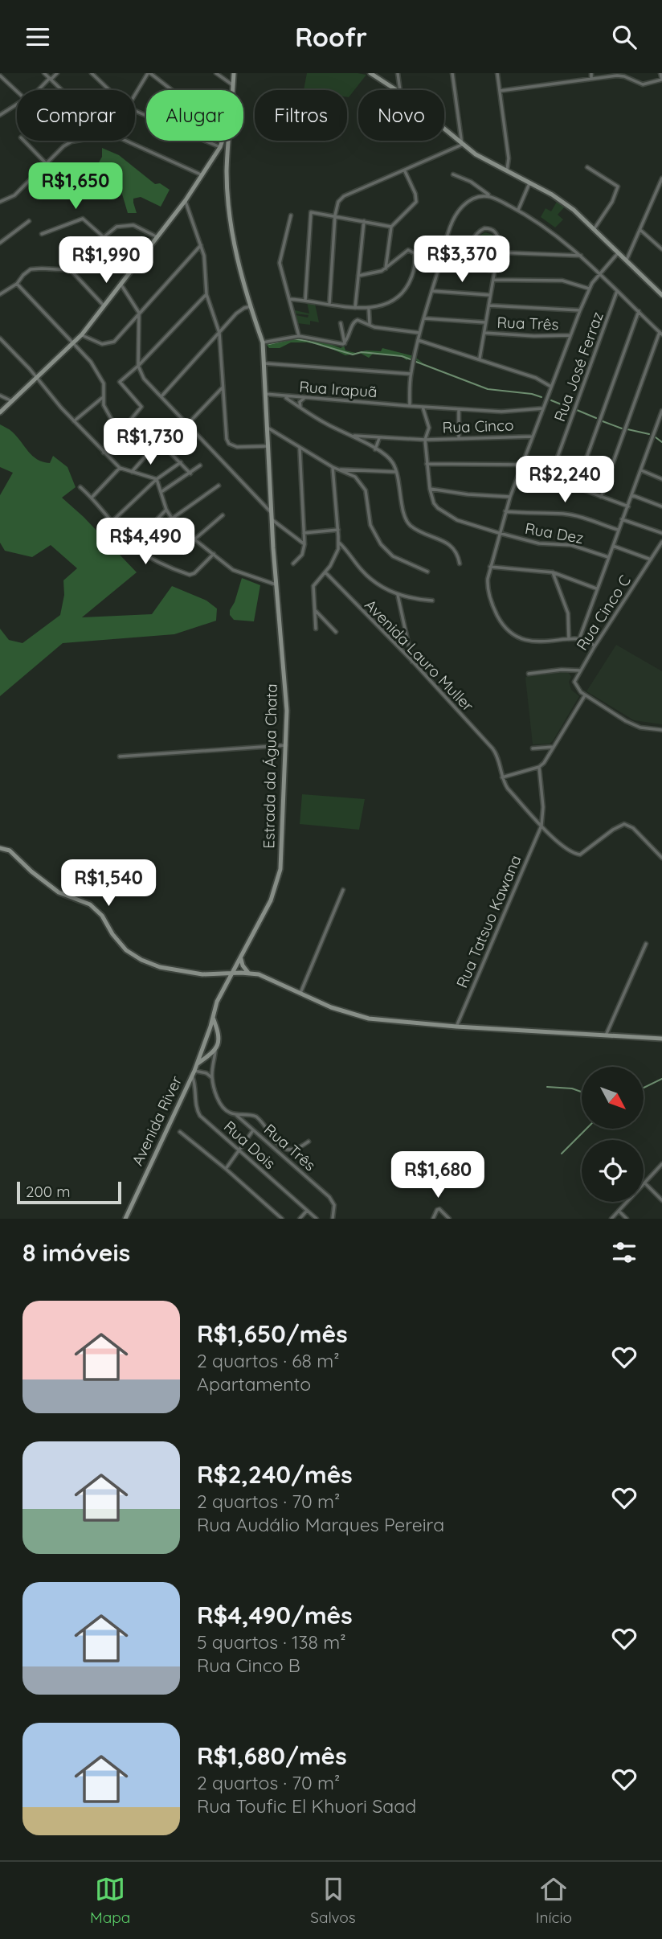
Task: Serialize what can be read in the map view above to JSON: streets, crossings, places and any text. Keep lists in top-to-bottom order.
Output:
{
  "streets": {
    "street": [
      "Rua Três",
      "Rua José Ferraz",
      "Rua Irapuã",
      "Rua Cinco",
      "Rua Dez",
      "Rua Cinco C",
      "Avenida Lauro Muller",
      "Estrada da Água Chata",
      "Rua Tatsuo Kawana",
      "Avenida River",
      "Rua Dois"
    ]
  },
  "crossings": [
    ["Rua Irapuã", "Rua Dez"],
    ["Rua Irapuã", "Estrada da Água Chata"],
    ["Rua Cinco", "Rua Dez"],
    ["Estrada da Água Chata", "Avenida River"],
    ["Avenida River", "Rua Dois"]
  ],
  "scale_bar": "200 m",
  "north": "bottom right",
  "page": {
    "header": "Roofr",
    "chip": [
      "Comprar",
      "Alugar",
      "Filtros",
      "Novo"
    ],
    "price": [
      "R$1,650",
      "R$3,370",
      "R$1,990",
      "R$1,730",
      "R$2,240",
      "R$4,490",
      "R$1,540",
      "R$1,680"
    ],
    "scale": "200 m",
    "heading": "8 imóveis",
    "list": [
      {
        "name": "R$1,650/mês",
        "note": "2 quartos · 68 m² · Apartamento"
      },
      {
        "name": "R$2,240/mês",
        "note": "2 quartos · 70 m² · Rua Audálio Marques Pereira"
      },
      {
        "name": "R$4,490/mês",
        "note": "5 quartos · 138 m² · Rua Cinco B"
      },
      {
        "name": "R$1,680/mês",
        "note": "2 quartos · 70 m² · Rua Toufic El Khuori Saad"
      }
    ],
    "tabs": ["Mapa", "Salvos", "Início"]
  }
}
